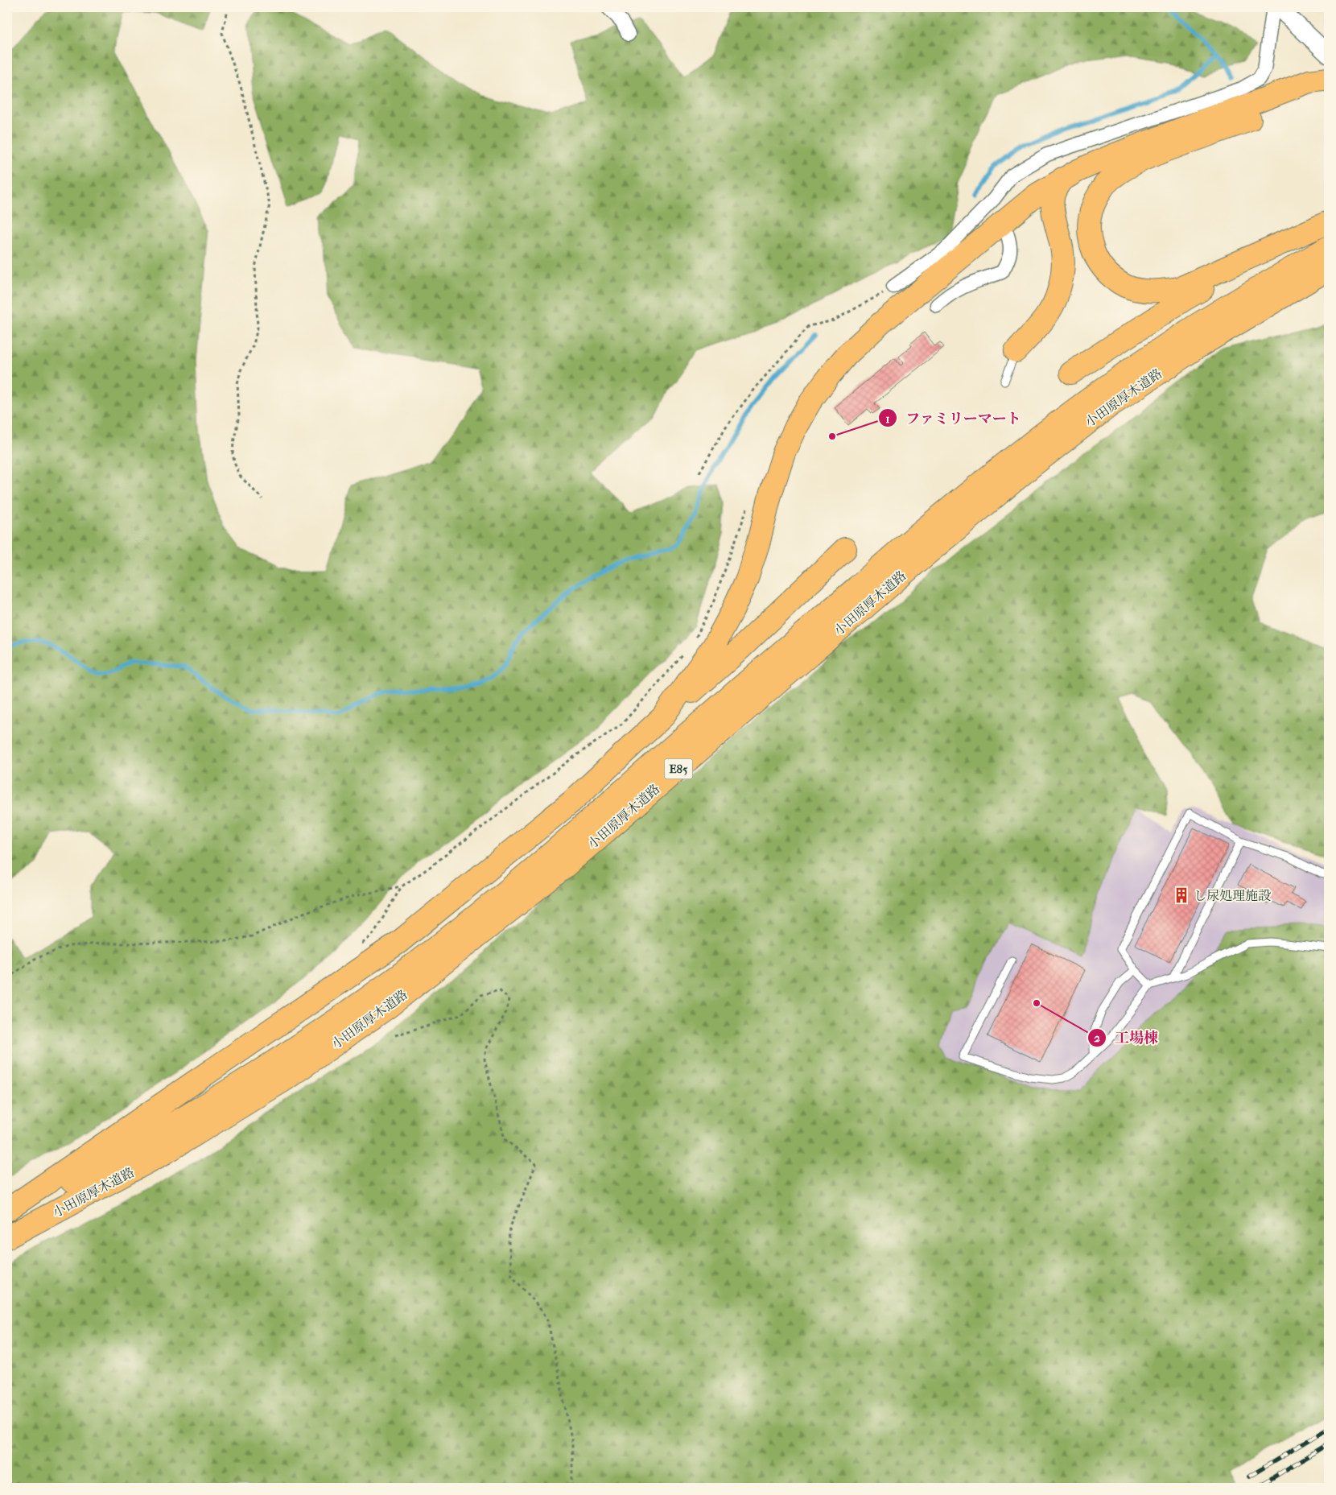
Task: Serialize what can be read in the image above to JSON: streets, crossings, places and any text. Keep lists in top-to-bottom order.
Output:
{
  "streets": {
    "highway": ["小田原厚木道路", "E85"]
  },
  "places": {
    "other": ["ファミリーマート", "工場棟"],
    "building": ["し尿処理施設"]
  }
}
